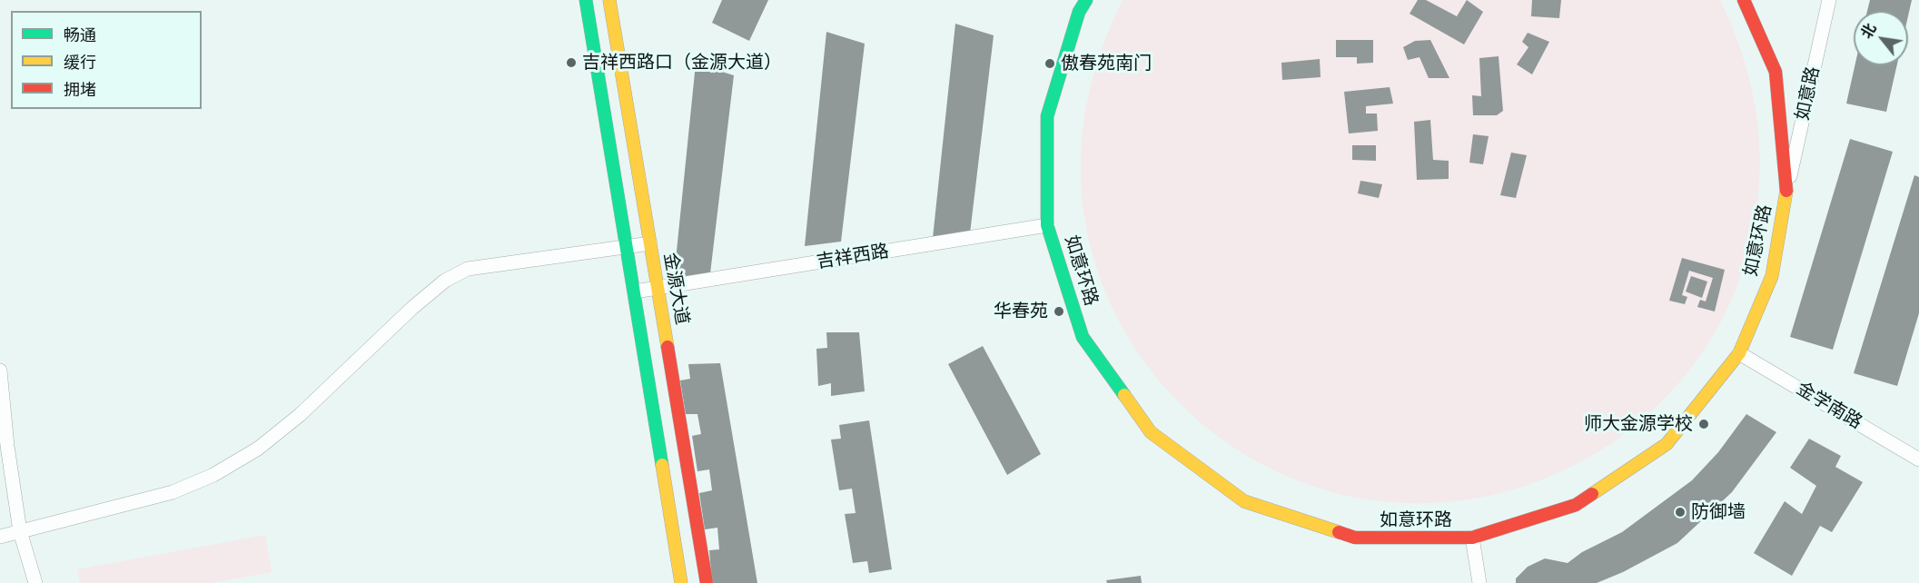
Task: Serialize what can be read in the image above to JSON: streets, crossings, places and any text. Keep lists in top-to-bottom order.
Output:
{
  "streets": {
    "street": [
      "如意路",
      "如意环路",
      "吉祥西路",
      "金源大道",
      "金学南路"
    ]
  },
  "crossings": [
    ["如意路", "如意环路"],
    ["如意环路", "吉祥西路"],
    ["如意环路", "金学南路"],
    ["吉祥西路", "金源大道"]
  ],
  "places": [
    "吉祥西路口（金源大道）",
    "傲春苑南门",
    "华春苑",
    "师大金源学校",
    "防御墙"
  ],
  "legend": ["畅通", "缓行", "拥堵"],
  "north": "top left"
}
